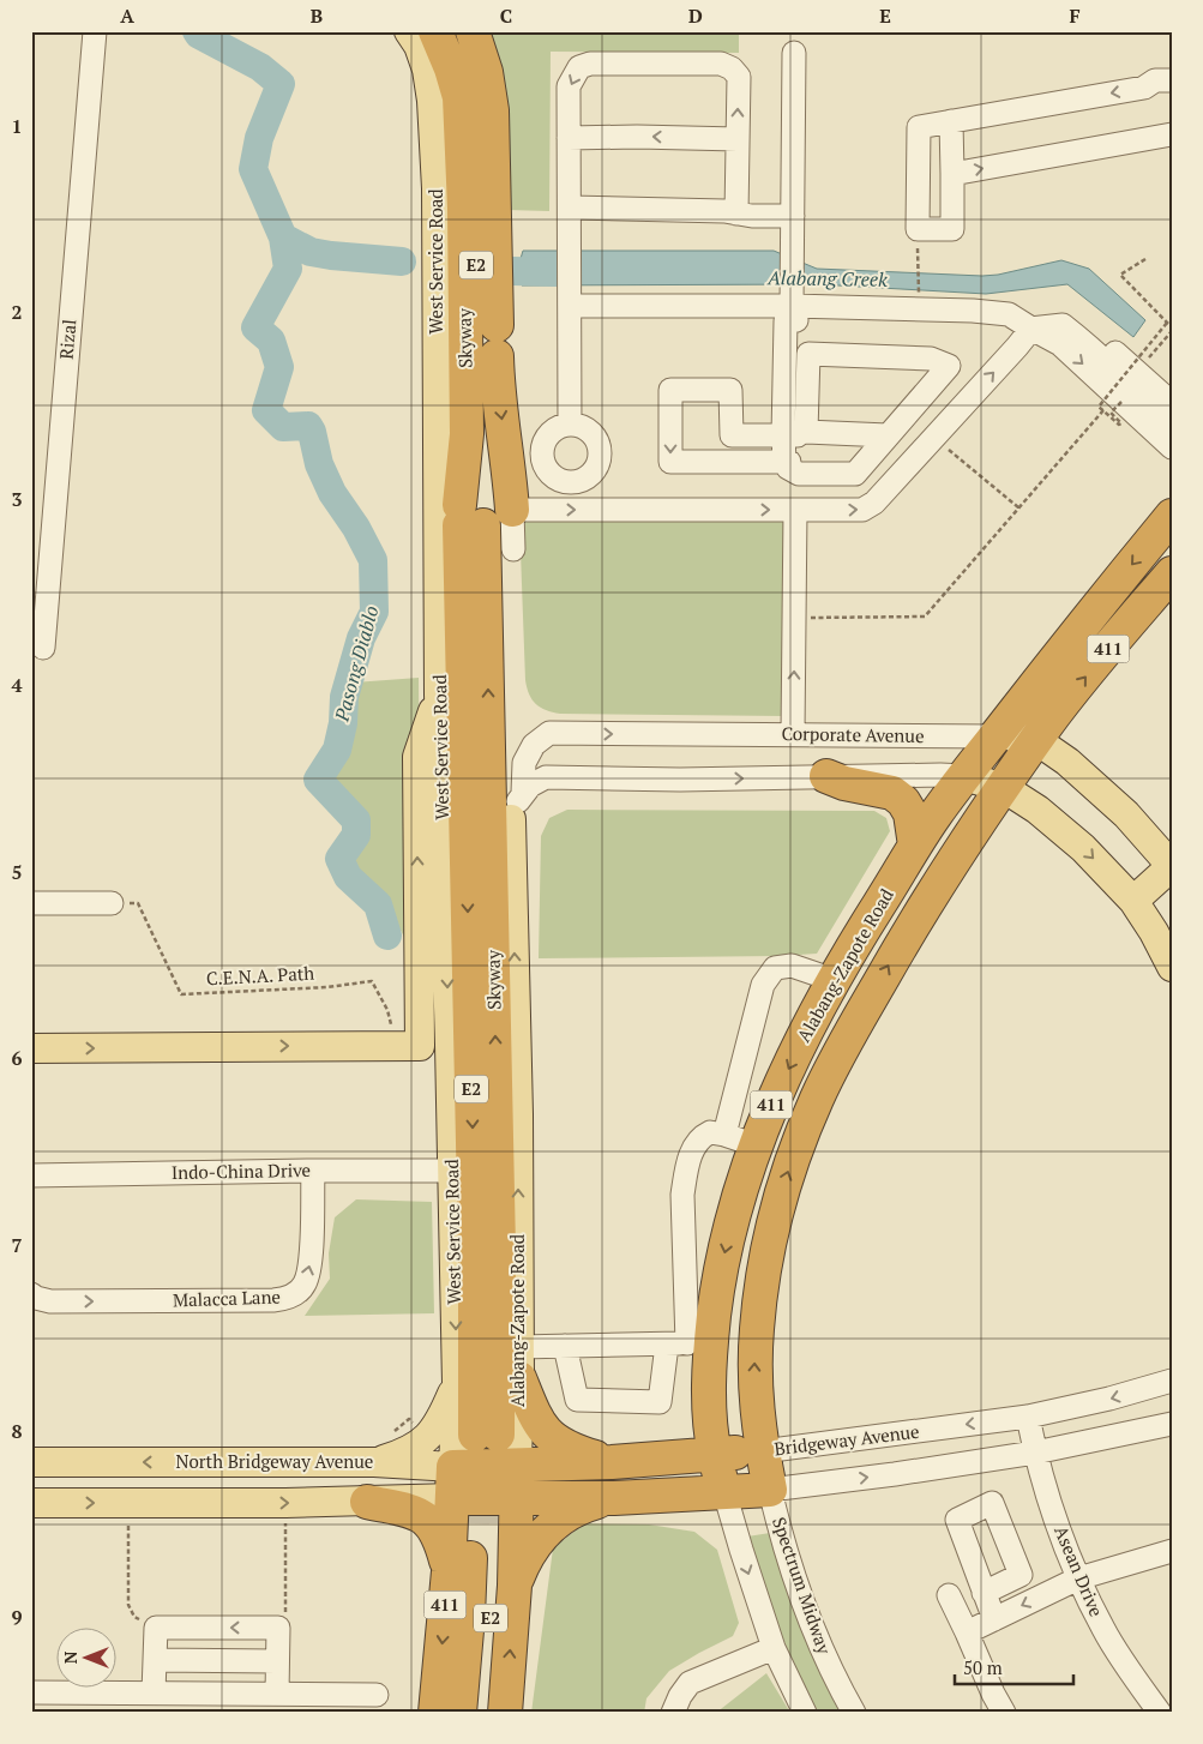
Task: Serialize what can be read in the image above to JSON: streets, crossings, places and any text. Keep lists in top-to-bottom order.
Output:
{
  "streets": {
    "highway": [
      "E2",
      "Skyway",
      "411",
      "Alabang-Zapote Road",
      "Bridgeway Avenue",
      "North Bridgeway Avenue"
    ],
    "main road": ["West Service Road", "Corporate Avenue"],
    "street": [
      "Rizal",
      "Indo-China Drive",
      "Malacca Lane",
      "Asean Drive",
      "Spectrum Midway"
    ],
    "path": ["C.E.N.A. Path"]
  },
  "crossings": [
    ["West Service Road", "E2"],
    ["West Service Road", "411"],
    ["West Service Road", "Indo-China Drive"],
    ["West Service Road", "North Bridgeway Avenue"],
    ["E2", "Skyway"],
    ["E2", "411"],
    ["E2", "Corporate Avenue"],
    ["E2", "Alabang-Zapote Road"],
    ["E2", "North Bridgeway Avenue"],
    ["411", "North Bridgeway Avenue"],
    ["Corporate Avenue", "Alabang-Zapote Road"],
    ["Alabang-Zapote Road", "Bridgeway Avenue"],
    ["Alabang-Zapote Road", "North Bridgeway Avenue"],
    ["Alabang-Zapote Road", "Spectrum Midway"],
    ["Indo-China Drive", "Malacca Lane"],
    ["Bridgeway Avenue", "North Bridgeway Avenue"],
    ["Bridgeway Avenue", "Asean Drive"]
  ],
  "water": ["Alabang Creek", "Pasong Diablo"],
  "scale_bar": "50 m",
  "north": "left",
  "grid": {
    "columns": [
      "A",
      "B",
      "C",
      "D",
      "E",
      "F"
    ],
    "rows": [
      "1",
      "2",
      "3",
      "4",
      "5",
      "6",
      "7",
      "8",
      "9"
    ]
  }
}
